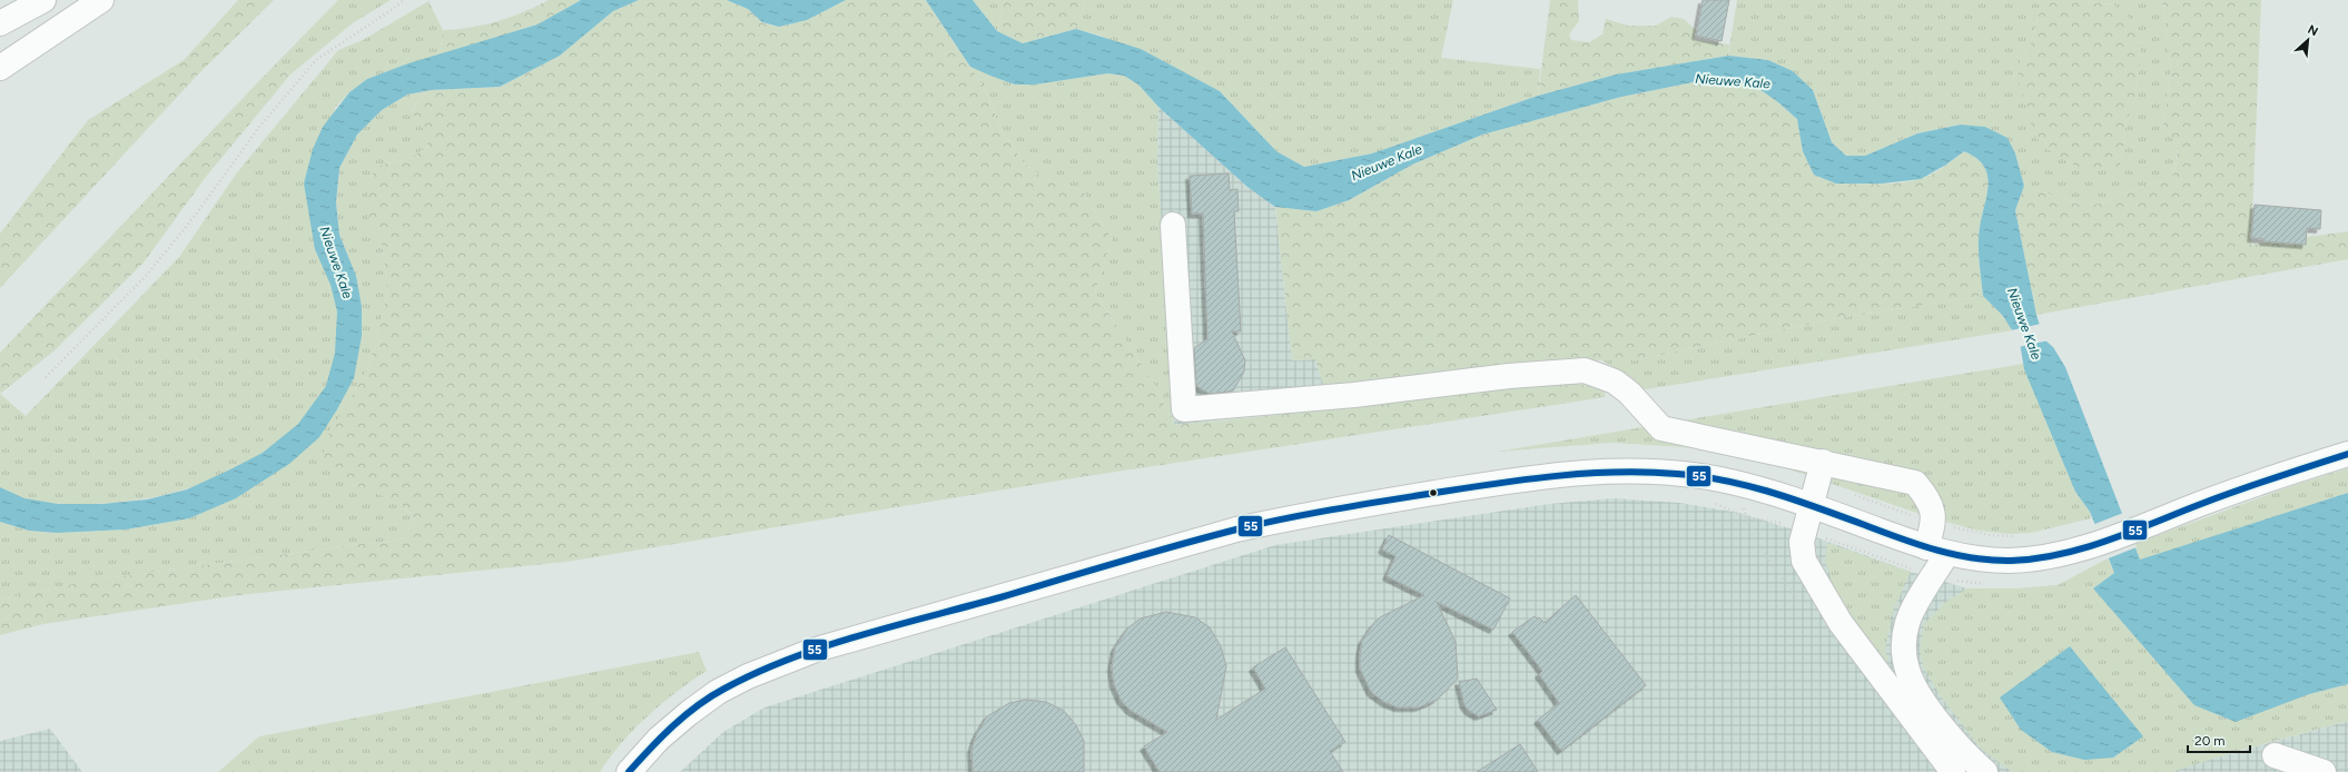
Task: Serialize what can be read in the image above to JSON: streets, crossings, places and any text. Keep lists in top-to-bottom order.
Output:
{
  "water": ["Nieuwe Kale"],
  "lines": ["transit line 55"],
  "scale_bar": "20 m",
  "north": "top right"
}
